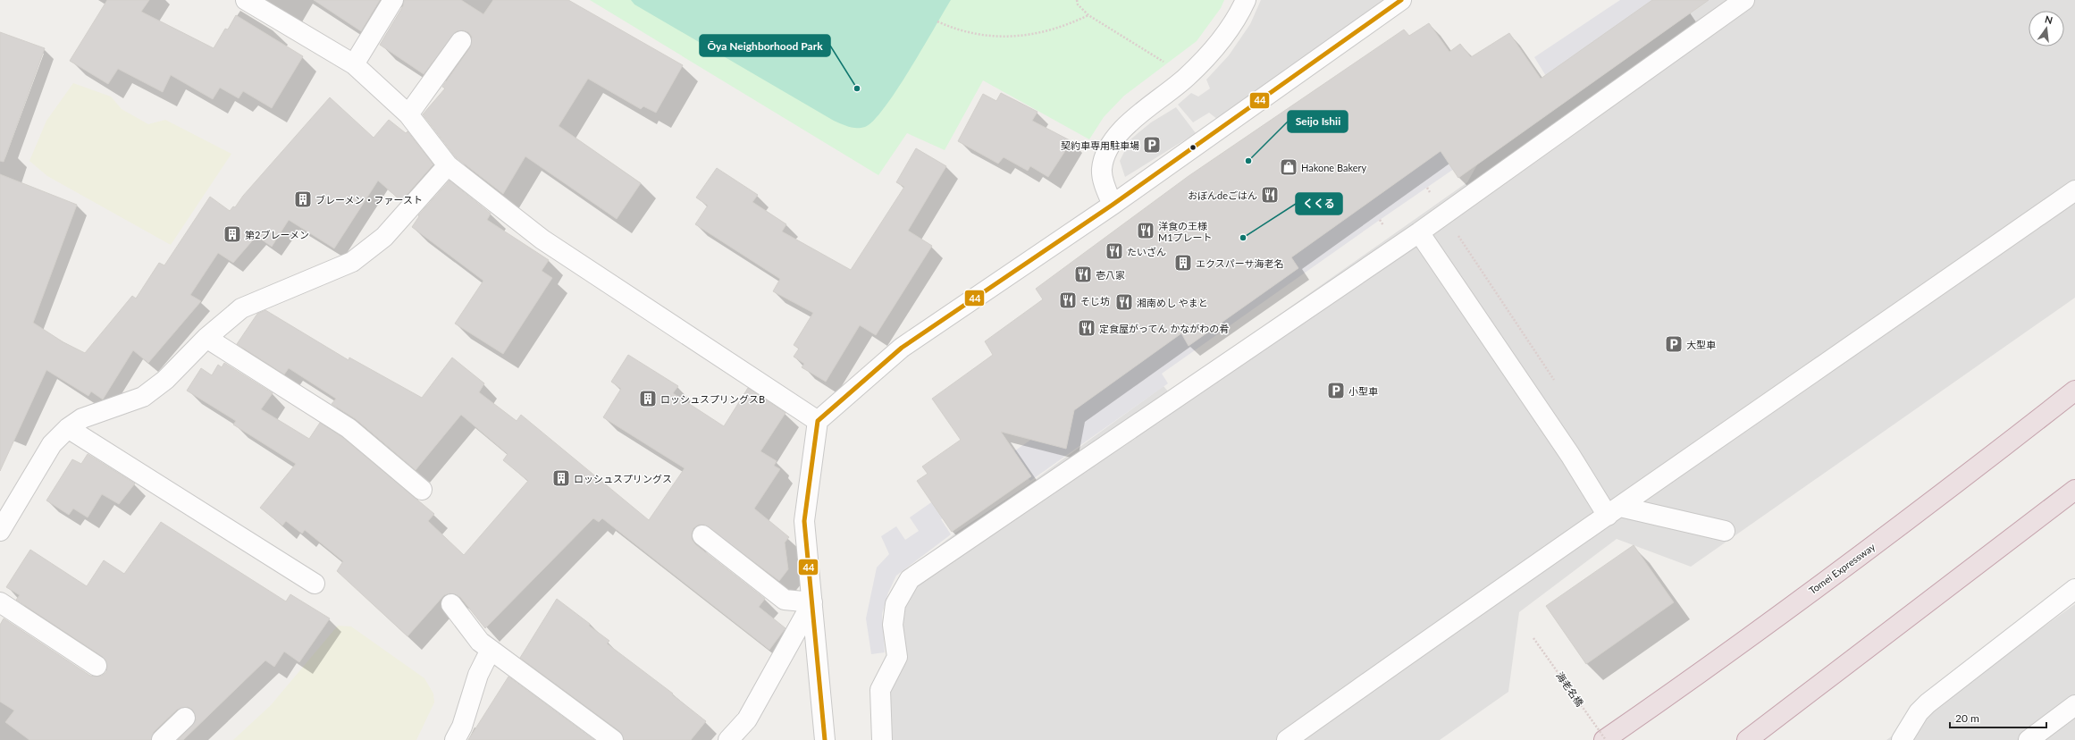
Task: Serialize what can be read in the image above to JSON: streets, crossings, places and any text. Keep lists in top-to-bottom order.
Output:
{
  "streets": {
    "highway": ["Tomei Expressway"],
    "path": ["海老名橋"]
  },
  "crossings": [
    ["Tomei Expressway", "海老名橋"]
  ],
  "places": {
    "other": ["Ōya Neighborhood Park", "Seijo Ishii", "くくる"],
    "parking": ["契約車専用駐車場", "大型車", "小型車"],
    "shop": ["Hakone Bakery"],
    "restaurant": [
      "おぼんdeごはん",
      "洋食の王様 M1プレート",
      "たいざん",
      "壱八家",
      "そじ坊",
      "湘南めし やまと",
      "定食屋がってん かながわの肴"
    ],
    "building": [
      "ブレーメン・ファースト",
      "第2ブレーメン",
      "エクスパーサ海老名",
      "ロッシュスプリングスB",
      "ロッシュスプリングス"
    ]
  },
  "lines": ["transit line 44"],
  "scale_bar": "20 m",
  "north": "top"
}
